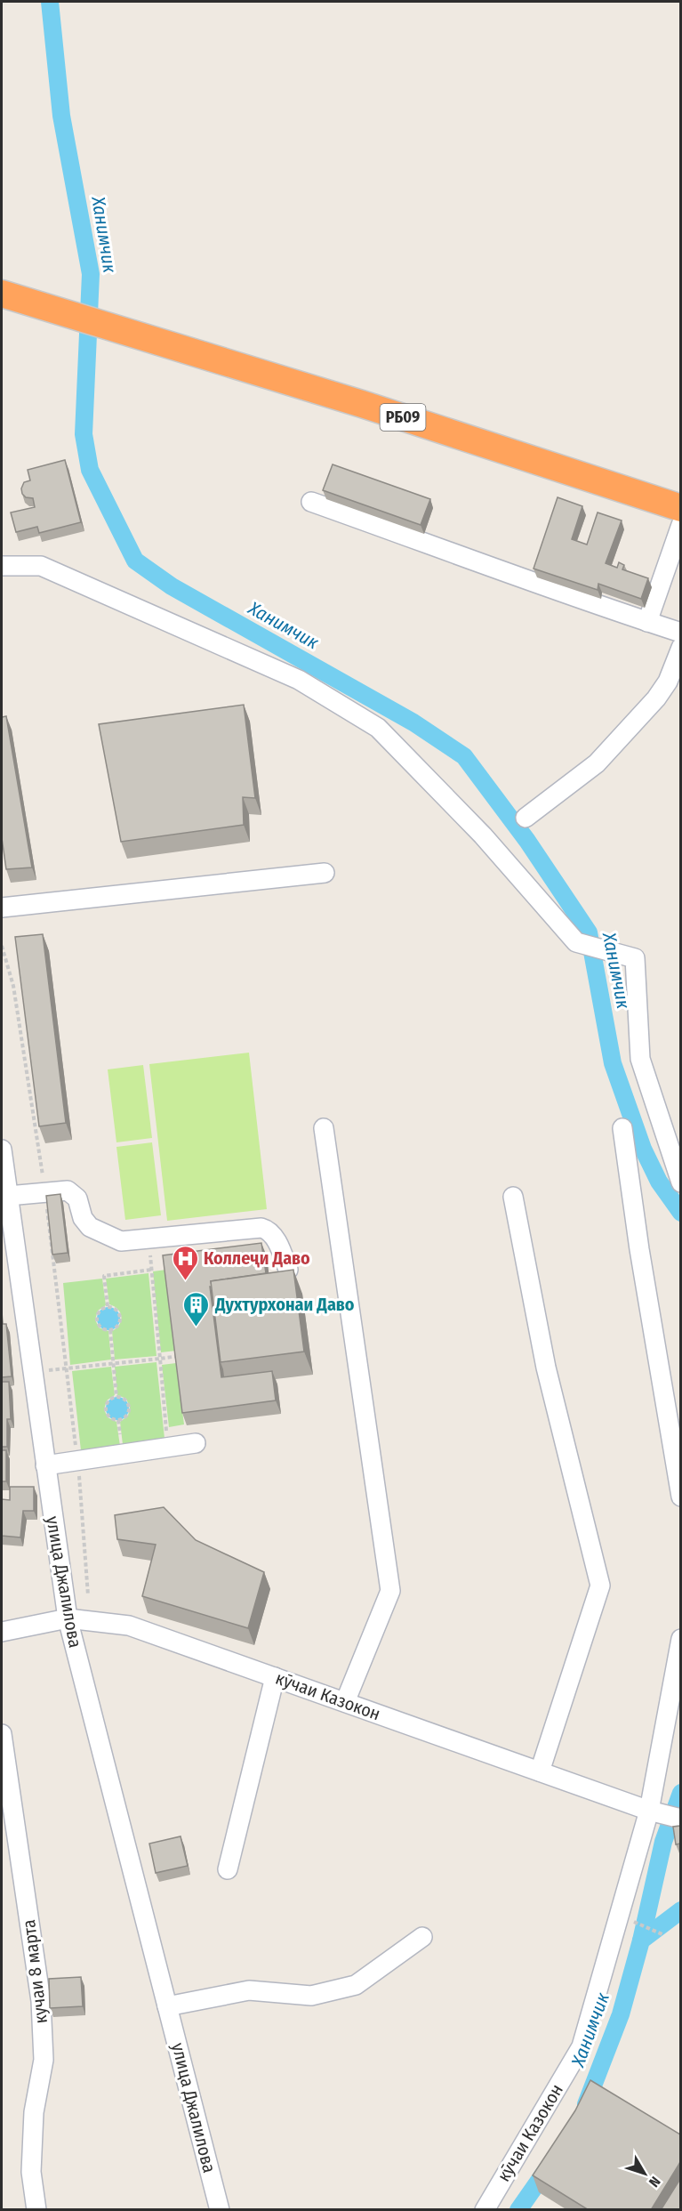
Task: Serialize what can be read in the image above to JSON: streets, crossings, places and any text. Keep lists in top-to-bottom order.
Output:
{
  "streets": {
    "highway": ["РБ09"],
    "street": ["улица Джалилова", "кӯчаи Казокон", "кучаи 8 марта"]
  },
  "crossings": [
    ["улица Джалилова", "кӯчаи Казокон"]
  ],
  "water": ["Ханимчик"],
  "places": {
    "hospital": ["Коллеҷи Даво"],
    "building": ["Духтурхонаи Даво"]
  },
  "north": "bottom right"
}
